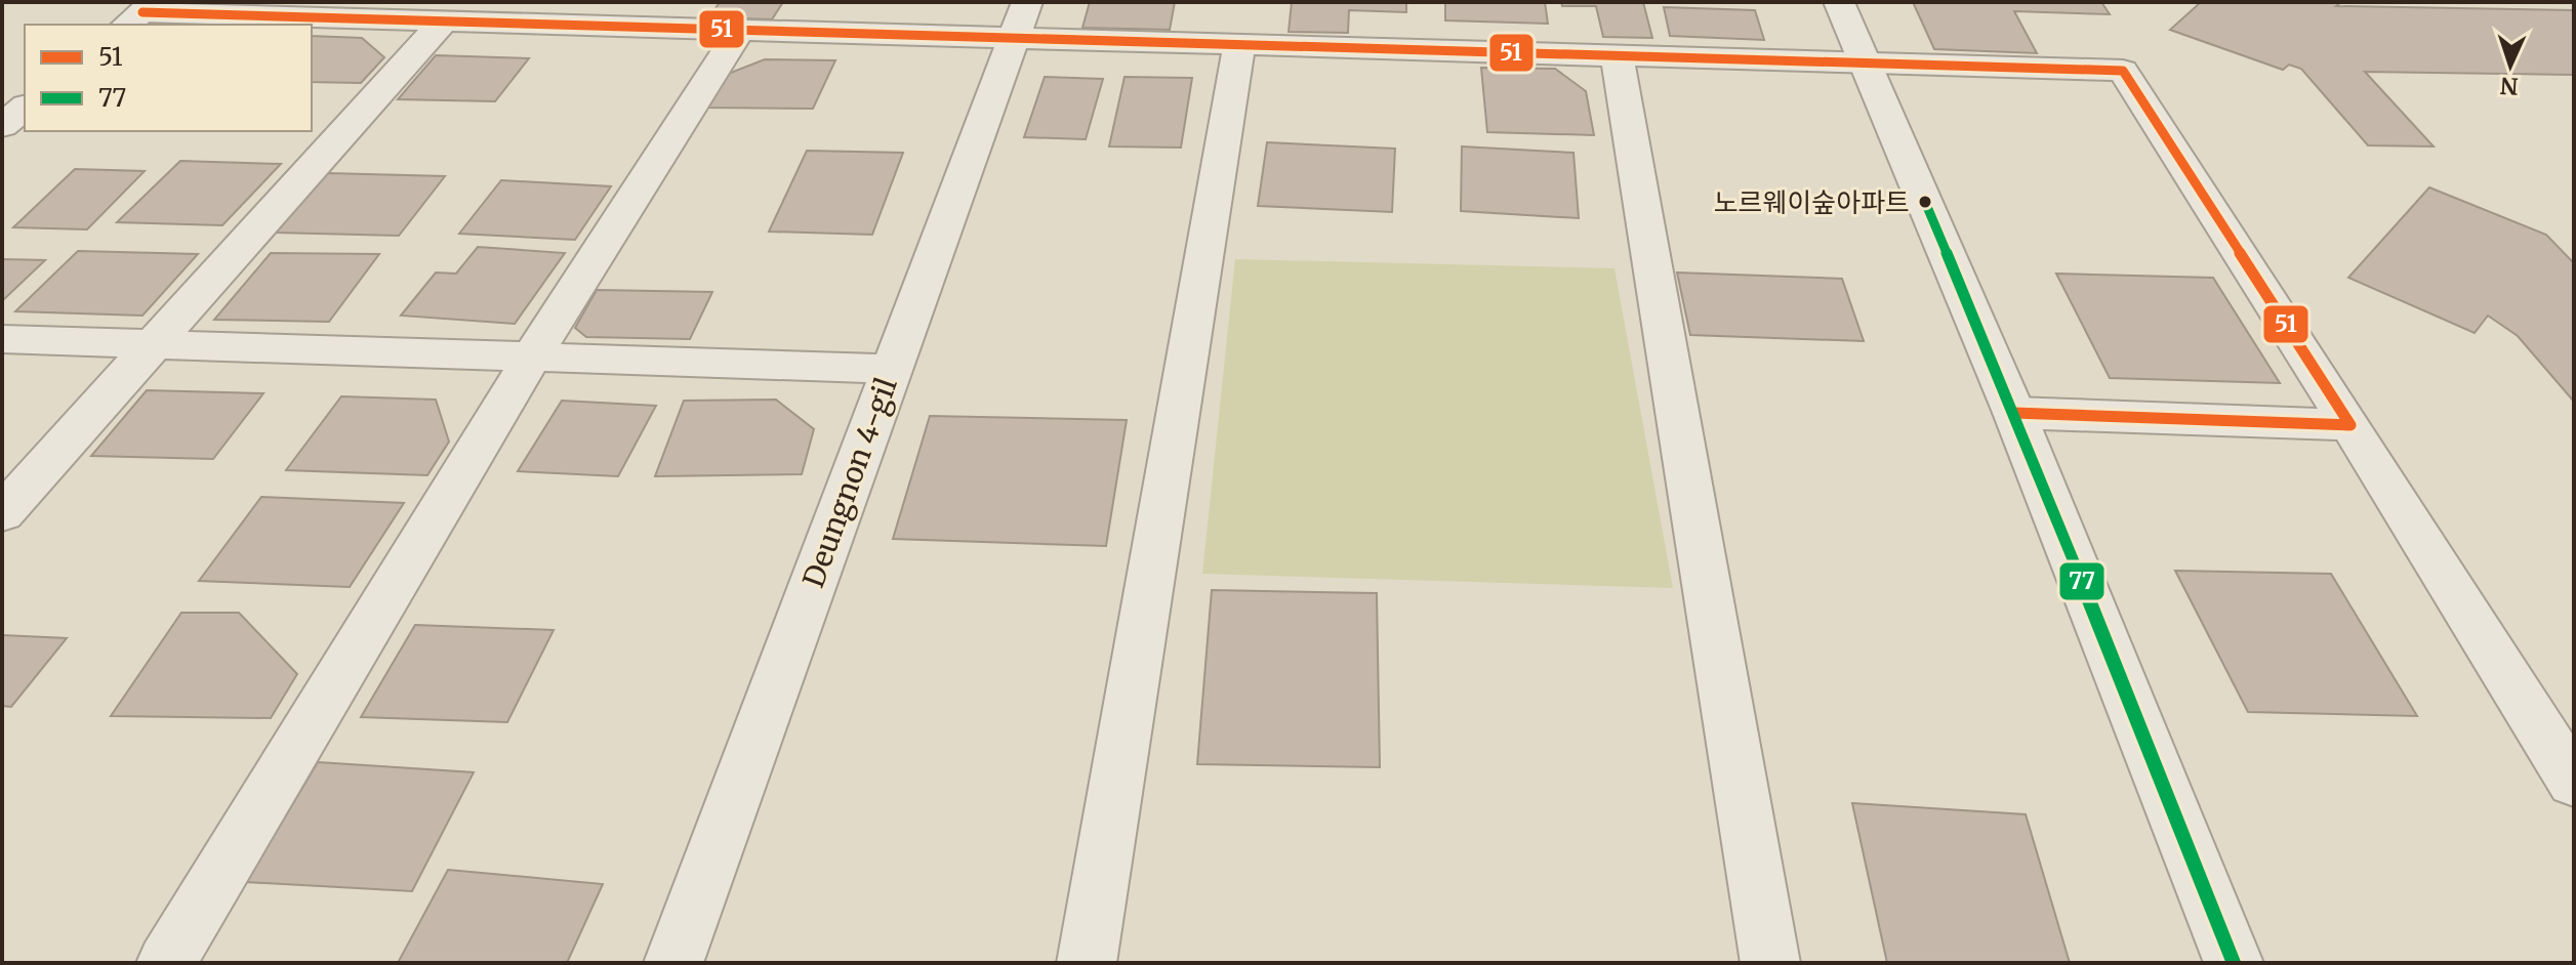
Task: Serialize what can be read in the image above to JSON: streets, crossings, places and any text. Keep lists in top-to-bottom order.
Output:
{
  "streets": {
    "street": ["Deungnon 4-gil"]
  },
  "places": ["노르웨이숲아파트"],
  "lines": ["transit line 51", "transit line 77"],
  "legend": ["51", "77"],
  "north": "bottom"
}
